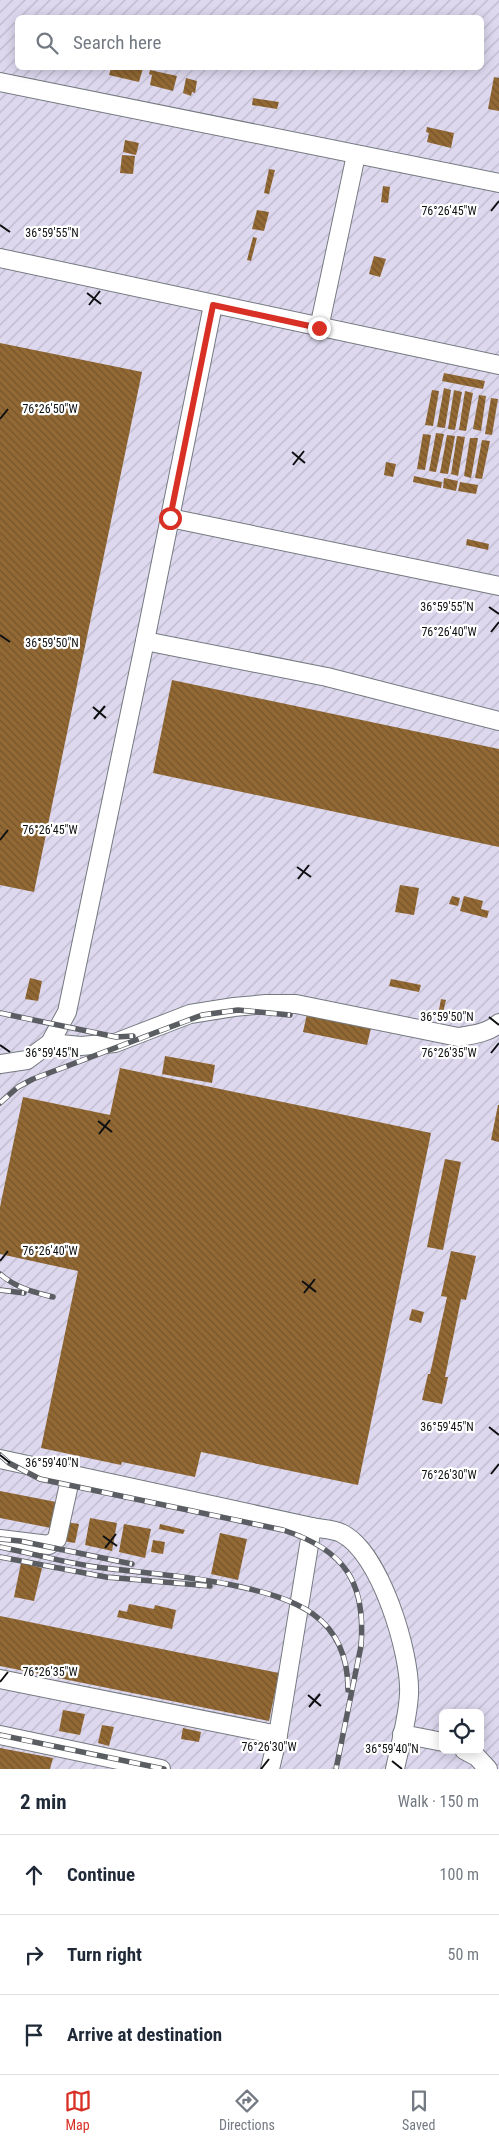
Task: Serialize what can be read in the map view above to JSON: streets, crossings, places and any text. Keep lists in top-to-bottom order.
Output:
{
  "page": {
    "search": "Search here",
    "heading": ["2 min", "Walk · 150 m"],
    "list": [
      ["Continue", "100 m"],
      ["Turn right", "50 m"],
      "Arrive at destination"
    ],
    "nav": ["Map", "Directions", "Saved"]
  },
  "coordinates": [
    "76°26'45\"W",
    "36°59'55\"N",
    "76°26'50\"W",
    "76°26'40\"W",
    "36°59'50\"N",
    "36°59'45\"N",
    "76°26'35\"W",
    "36°59'40\"N",
    "76°26'30\"W"
  ]
}
